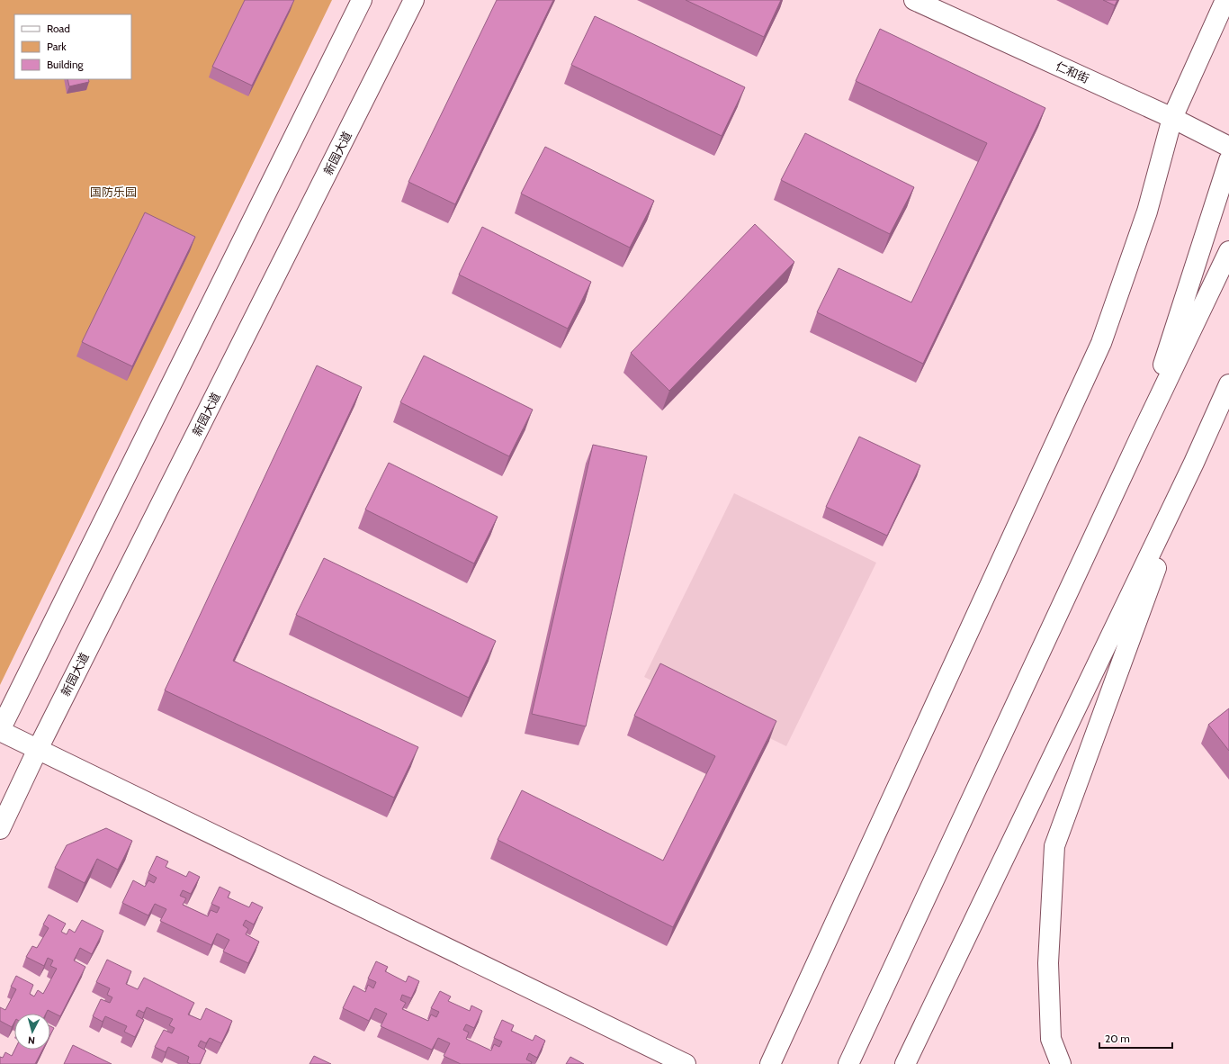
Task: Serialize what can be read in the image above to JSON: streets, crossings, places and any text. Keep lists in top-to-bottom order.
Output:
{
  "streets": {
    "main road": ["仁和街", "新园大道"]
  },
  "parks": ["国防乐园"],
  "legend": ["Road", "Park", "Building"],
  "scale_bar": "20 m",
  "north": "bottom"
}
